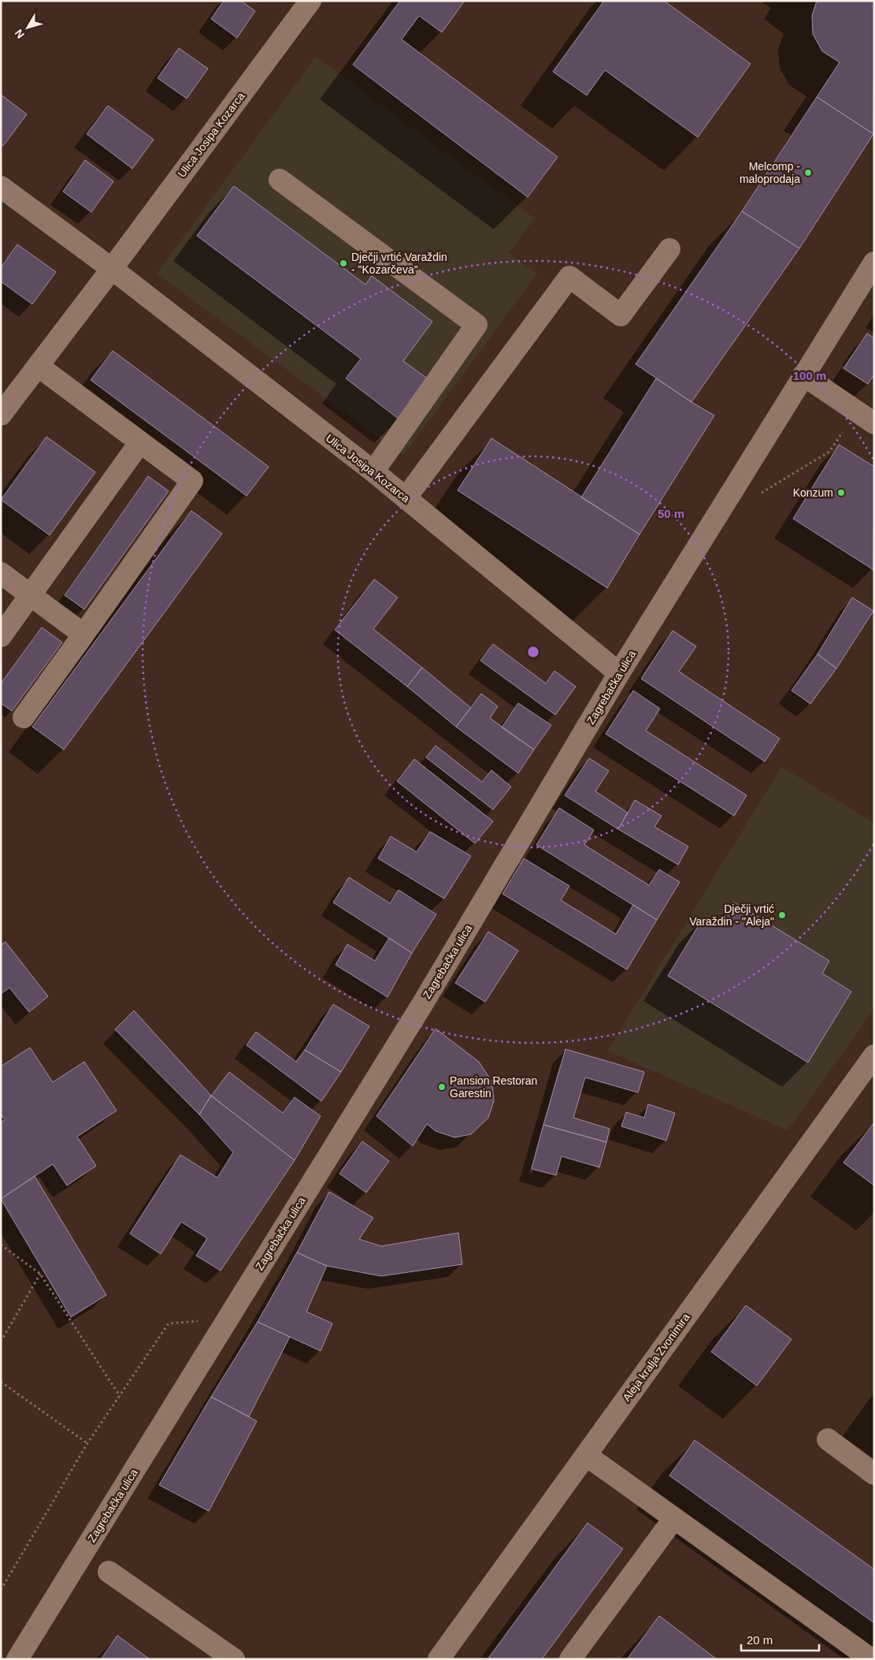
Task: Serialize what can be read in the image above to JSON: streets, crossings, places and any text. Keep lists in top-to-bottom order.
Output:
{
  "streets": {
    "street": ["Ulica Josipa Kozarca", "Zagrebačka ulica", "Aleja kralja Zvonimira"]
  },
  "crossings": [
    ["Ulica Josipa Kozarca", "Zagrebačka ulica"]
  ],
  "places": [
    "Melcomp - maloprodaja",
    "Dječji vrtić Varaždin - \"Kozarčeva\"",
    "Konzum",
    "Dječji vrtić Varaždin - \"Aleja\"",
    "Pansion Restoran Garestin"
  ],
  "scale_bar": "20 m",
  "north": "bottom left",
  "rings": ["100 m", "50 m"]
}
